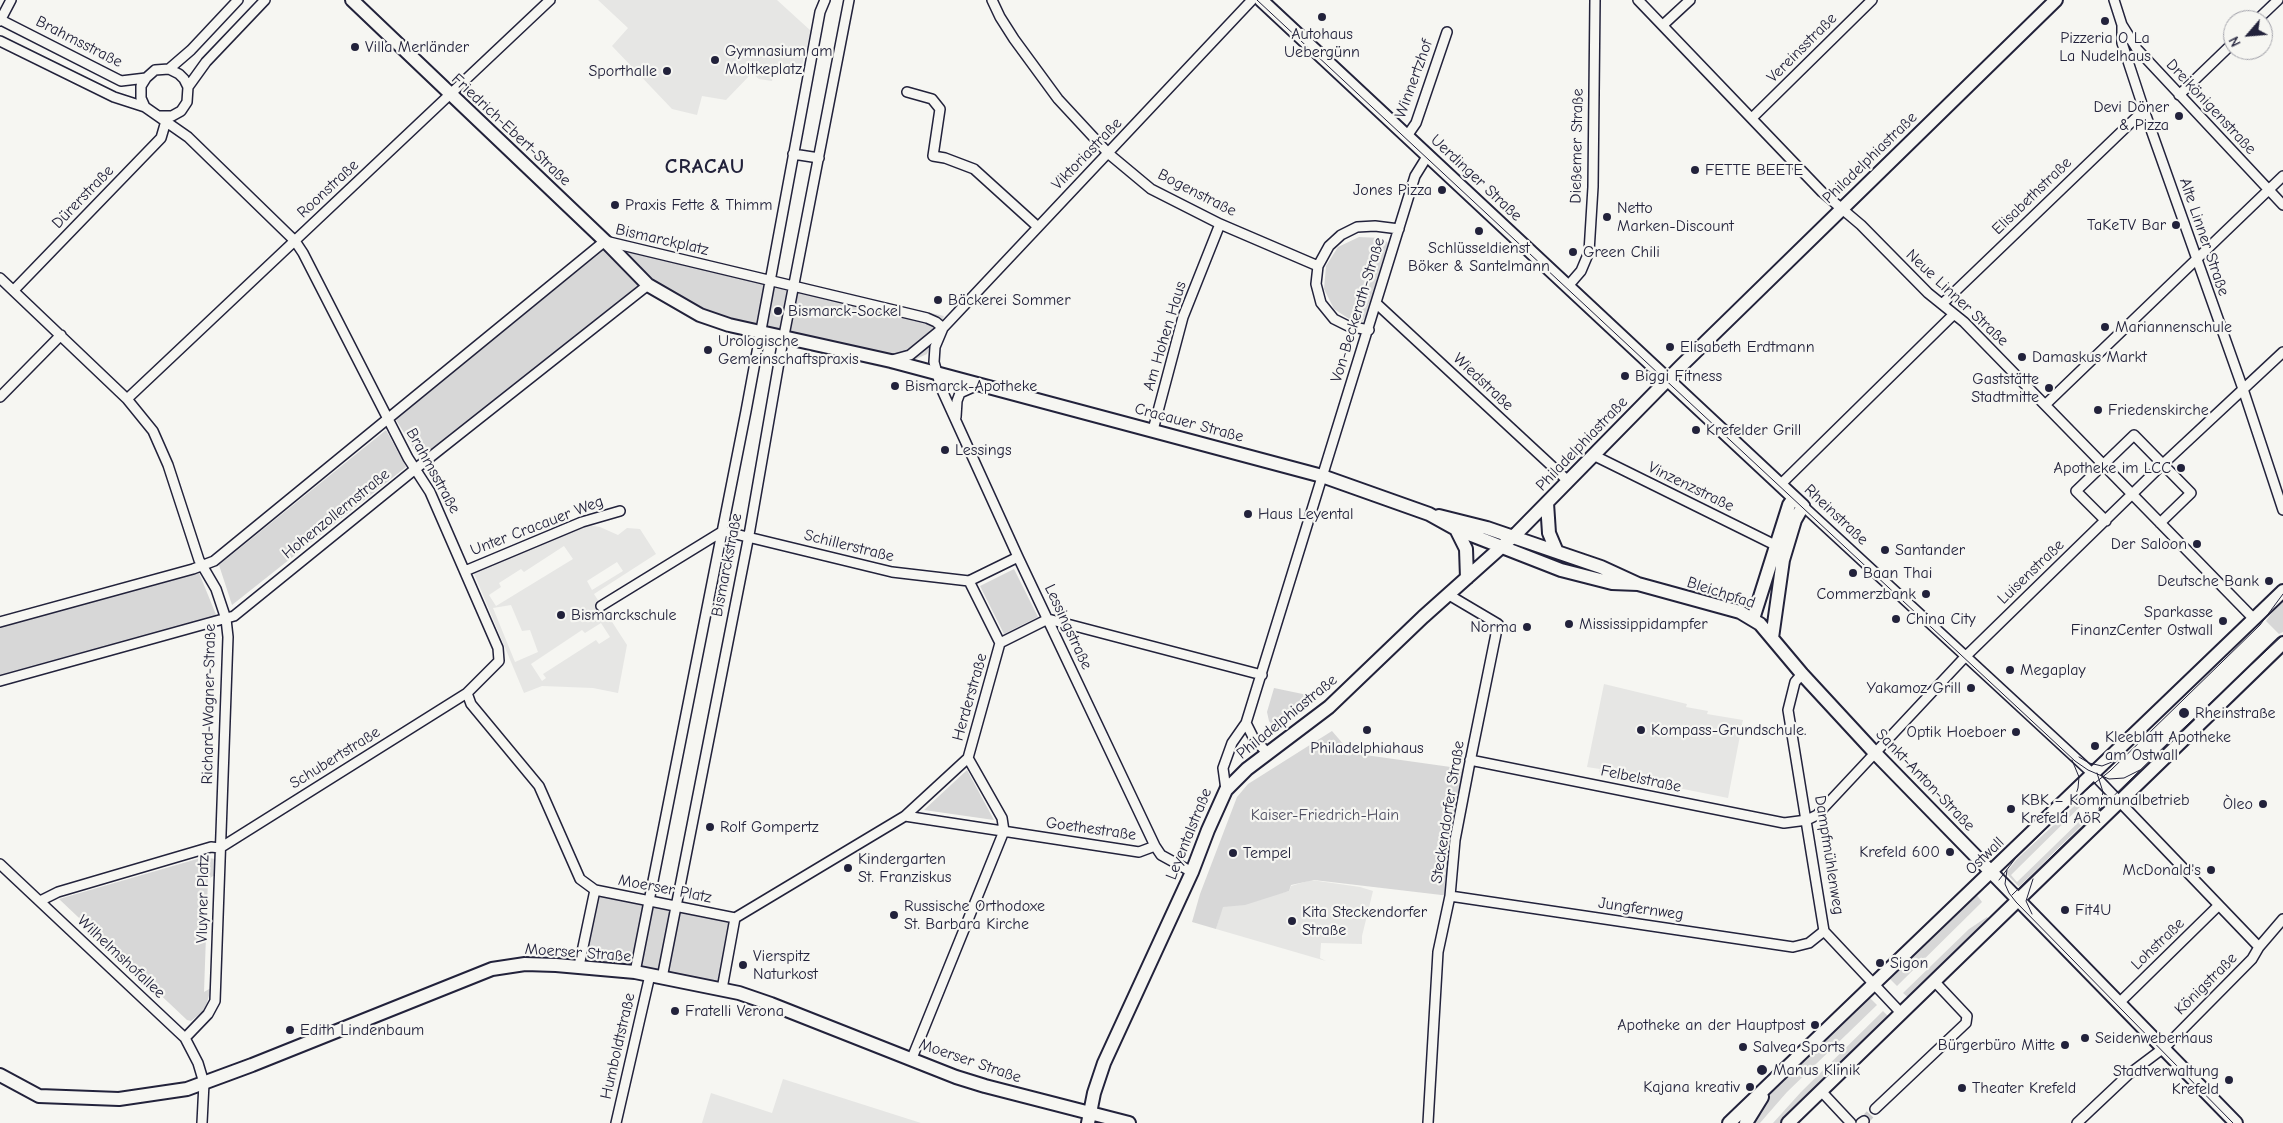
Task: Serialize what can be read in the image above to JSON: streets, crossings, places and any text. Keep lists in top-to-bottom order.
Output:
{
  "streets": {
    "street": [
      "Brahmsstraße",
      "Vereinsstraße",
      "Winnertzhof",
      "Dreikönigenstraße",
      "Friedrich-Ebert-Straße",
      "Dießemer Straße",
      "Viktoriastraße",
      "Philadelphiastraße",
      "Uerdinger Straße",
      "Roonstraße",
      "Bogenstraße",
      "Elisabethstraße",
      "Dürerstraße",
      "Alte Linner Straße",
      "Bismarckplatz",
      "Neue Linner Straße",
      "Von-Beckerath-Straße",
      "Am Hohen Haus",
      "Wiedstraße",
      "Cracauer Straße",
      "Vinzenzstraße",
      "Hohenzollernstraße",
      "Rheinstraße",
      "Unter Cracauer Weg",
      "Schillerstraße",
      "Bismarckstraße",
      "Luisenstraße",
      "Bleichpfad",
      "Lessingstraße",
      "Herderstraße",
      "Richard-Wagner-Straße",
      "Schubertstraße",
      "Felbelstraße",
      "Sankt-Anton-Straße",
      "Steckendorfer Straße",
      "Goethestraße",
      "Leyentalstraße",
      "Dampfmühlenweg",
      "Ostwall",
      "Moerser Platz",
      "Vluyner Platz",
      "Jungfernweg",
      "Lohstraße",
      "Moerser Straße",
      "Wilhelmshofallee",
      "Königstraße",
      "Humboldtstraße"
    ]
  },
  "crossings": [
    ["Brahmsstraße", "Roonstraße"],
    ["Brahmsstraße", "Dürerstraße"],
    ["Brahmsstraße", "Hohenzollernstraße"],
    ["Brahmsstraße", "Unter Cracauer Weg"],
    ["Brahmsstraße", "Schubertstraße"],
    ["Vereinsstraße", "Neue Linner Straße"],
    ["Winnertzhof", "Uerdinger Straße"],
    ["Dreikönigenstraße", "Alte Linner Straße"],
    ["Friedrich-Ebert-Straße", "Roonstraße"],
    ["Friedrich-Ebert-Straße", "Bismarckplatz"],
    ["Dießemer Straße", "Uerdinger Straße"],
    ["Viktoriastraße", "Bogenstraße"],
    ["Viktoriastraße", "Bismarckplatz"],
    ["Viktoriastraße", "Cracauer Straße"],
    ["Viktoriastraße", "Lessingstraße"],
    ["Philadelphiastraße", "Uerdinger Straße"],
    ["Philadelphiastraße", "Neue Linner Straße"],
    ["Philadelphiastraße", "Wiedstraße"],
    ["Philadelphiastraße", "Cracauer Straße"],
    ["Philadelphiastraße", "Vinzenzstraße"],
    ["Philadelphiastraße", "Rheinstraße"],
    ["Philadelphiastraße", "Bleichpfad"],
    ["Philadelphiastraße", "Steckendorfer Straße"],
    ["Philadelphiastraße", "Leyentalstraße"],
    ["Uerdinger Straße", "Von-Beckerath-Straße"],
    ["Uerdinger Straße", "Rheinstraße"],
    ["Roonstraße", "Richard-Wagner-Straße"],
    ["Bogenstraße", "Am Hohen Haus"],
    ["Elisabethstraße", "Alte Linner Straße"],
    ["Elisabethstraße", "Neue Linner Straße"],
    ["Dürerstraße", "Richard-Wagner-Straße"],
    ["Alte Linner Straße", "Luisenstraße"],
    ["Bismarckplatz", "Cracauer Straße"],
    ["Bismarckplatz", "Hohenzollernstraße"],
    ["Bismarckplatz", "Bismarckstraße"],
    ["Bismarckplatz", "Lessingstraße"],
    ["Neue Linner Straße", "Luisenstraße"],
    ["Neue Linner Straße", "Ostwall"],
    ["Von-Beckerath-Straße", "Wiedstraße"],
    ["Von-Beckerath-Straße", "Cracauer Straße"],
    ["Von-Beckerath-Straße", "Leyentalstraße"],
    ["Am Hohen Haus", "Cracauer Straße"],
    ["Cracauer Straße", "Bleichpfad"],
    ["Cracauer Straße", "Lessingstraße"],
    ["Cracauer Straße", "Leyentalstraße"],
    ["Hohenzollernstraße", "Richard-Wagner-Straße"],
    ["Rheinstraße", "Luisenstraße"],
    ["Rheinstraße", "Ostwall"],
    ["Rheinstraße", "Lohstraße"],
    ["Rheinstraße", "Königstraße"],
    ["Schillerstraße", "Bismarckstraße"],
    ["Bismarckstraße", "Moerser Platz"],
    ["Bismarckstraße", "Moerser Straße"],
    ["Bismarckstraße", "Humboldtstraße"],
    ["Luisenstraße", "Felbelstraße"],
    ["Luisenstraße", "Sankt-Anton-Straße"],
    ["Luisenstraße", "Dampfmühlenweg"],
    ["Bleichpfad", "Sankt-Anton-Straße"],
    ["Bleichpfad", "Dampfmühlenweg"],
    ["Lessingstraße", "Goethestraße"],
    ["Richard-Wagner-Straße", "Schubertstraße"],
    ["Richard-Wagner-Straße", "Vluyner Platz"],
    ["Schubertstraße", "Vluyner Platz"],
    ["Felbelstraße", "Steckendorfer Straße"],
    ["Felbelstraße", "Dampfmühlenweg"],
    ["Sankt-Anton-Straße", "Dampfmühlenweg"],
    ["Sankt-Anton-Straße", "Ostwall"],
    ["Sankt-Anton-Straße", "Lohstraße"],
    ["Sankt-Anton-Straße", "Königstraße"],
    ["Steckendorfer Straße", "Jungfernweg"],
    ["Goethestraße", "Leyentalstraße"],
    ["Leyentalstraße", "Moerser Straße"],
    ["Dampfmühlenweg", "Ostwall"],
    ["Dampfmühlenweg", "Jungfernweg"],
    ["Moerser Platz", "Moerser Straße"],
    ["Vluyner Platz", "Wilhelmshofallee"],
    ["Moerser Straße", "Wilhelmshofallee"],
    ["Moerser Straße", "Humboldtstraße"]
  ],
  "districts": ["CRACAU"],
  "parks": ["Kaiser-Friedrich-Hain"],
  "places": [
    "Autohaus Uebergünn",
    "Pizzeria O La La Nudelhaus",
    "Villa Merländer",
    "Gymnasium am Moltkeplatz",
    "Sporthalle",
    "Devi Döner & Pizza",
    "FETTE BEETE",
    "Jones Pizza",
    "Praxis Fette & Thimm",
    "Netto Marken-Discount",
    "TaKeTV Bar",
    "Schlüsseldienst Böker & Santelmann",
    "Green Chili",
    "Bäckerei Sommer",
    "Bismarck-Sockel",
    "Mariannenschule",
    "Elisabeth Erdtmann",
    "Urologische Gemeinschaftspraxis",
    "Damaskus Markt",
    "Biggi Fitness",
    "Bismarck-Apotheke",
    "Gaststätte Stadtmitte",
    "Friedenskirche",
    "Krefelder Grill",
    "Lessings",
    "Apotheke im LCC",
    "Haus Leyental",
    "Der Saloon",
    "Santander",
    "Baan Thai",
    "Deutsche Bank",
    "Commerzbank",
    "Bismarckschule",
    "China City",
    "Sparkasse FinanzCenter Ostwall",
    "Mississippidampfer",
    "Norma",
    "Megaplay",
    "Yakamoz Grill",
    "Rheinstraße",
    "Philadelphiahaus",
    "Kompass-Grundschule.",
    "Optik Hoeboer",
    "Kleeblatt Apotheke am Ostwall",
    "Òleo",
    "KBK – Kommunalbetrieb Krefeld AöR",
    "Rolf Gompertz",
    "Krefeld 600",
    "Tempel",
    "Kindergarten St. Franziskus",
    "McDonald's",
    "Fit4U",
    "Russische Orthodoxe St. Barbara Kirche",
    "Kita Steckendorfer Straße",
    "Sigon",
    "Vierspitz Naturkost",
    "Fratelli Verona",
    "Apotheke an der Hauptpost",
    "Edith Lindenbaum",
    "Seidenweberhaus",
    "Bürgerbüro Mitte",
    "Salvea Sports",
    "Manus Klinik",
    "Stadtverwaltung Krefeld",
    "Kajana kreativ",
    "Theater Krefeld"
  ],
  "north": "bottom left"
}
